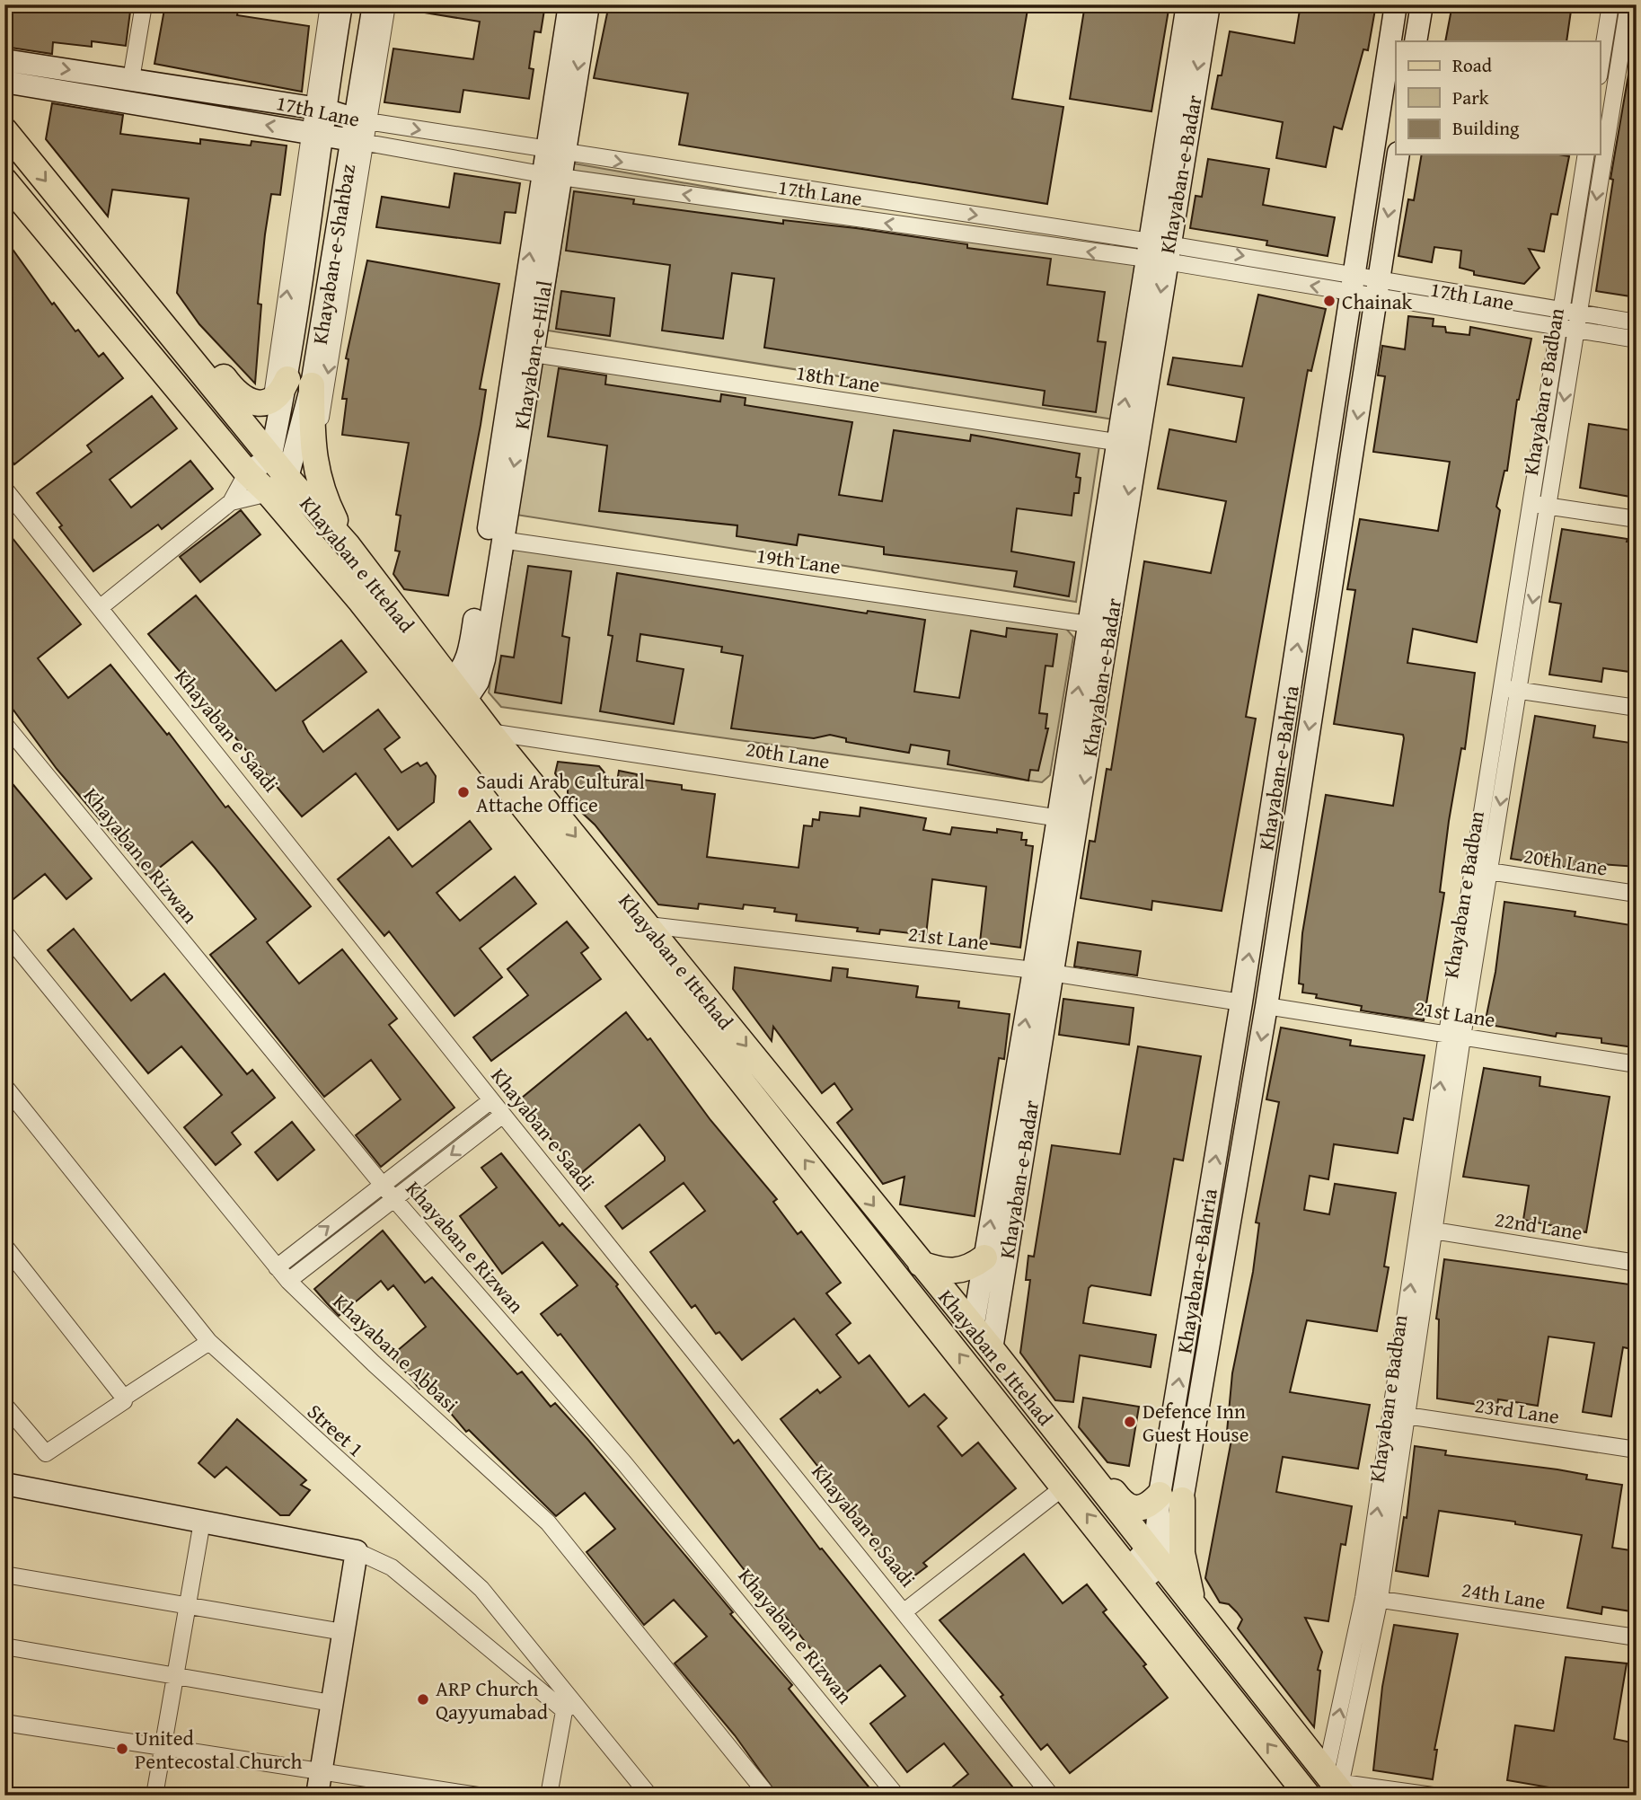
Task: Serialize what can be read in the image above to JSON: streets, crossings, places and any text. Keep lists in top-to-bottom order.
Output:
{
  "streets": {
    "main road": [
      "17th Lane",
      "Khayaban-e-Badar",
      "Khayaban-e-Shahbaz",
      "Khayaban-e-Hilal",
      "Khayaban e Ittehad",
      "Khayaban-e-Bahria"
    ],
    "street": [
      "18th Lane",
      "Khayaban e Badban",
      "19th Lane",
      "Khayaban e Saadi",
      "20th Lane",
      "Khayaban e Rizwan",
      "21st Lane",
      "22nd Lane",
      "Khayaban e Abbasi",
      "23rd Lane",
      "Street 1",
      "24th Lane"
    ]
  },
  "crossings": [
    ["17th Lane", "Khayaban-e-Badar"],
    ["17th Lane", "Khayaban-e-Shahbaz"],
    ["17th Lane", "Khayaban-e-Hilal"],
    ["17th Lane", "Khayaban e Badban"],
    ["17th Lane", "Khayaban-e-Bahria"],
    ["Khayaban-e-Badar", "18th Lane"],
    ["Khayaban-e-Badar", "19th Lane"],
    ["Khayaban-e-Badar", "Khayaban e Ittehad"],
    ["Khayaban-e-Badar", "20th Lane"],
    ["Khayaban-e-Badar", "21st Lane"],
    ["Khayaban-e-Shahbaz", "Khayaban e Ittehad"],
    ["Khayaban-e-Hilal", "18th Lane"],
    ["Khayaban-e-Hilal", "19th Lane"],
    ["Khayaban-e-Hilal", "Khayaban e Ittehad"],
    ["Khayaban e Badban", "Khayaban e Ittehad"],
    ["Khayaban e Badban", "20th Lane"],
    ["Khayaban e Badban", "21st Lane"],
    ["Khayaban e Badban", "22nd Lane"],
    ["Khayaban e Badban", "23rd Lane"],
    ["Khayaban e Badban", "24th Lane"],
    ["Khayaban e Ittehad", "20th Lane"],
    ["Khayaban e Ittehad", "Khayaban-e-Bahria"],
    ["Khayaban e Ittehad", "21st Lane"],
    ["Khayaban-e-Bahria", "21st Lane"]
  ],
  "places": [
    "Chainak",
    "Saudi Arab Cultural Attache Office",
    "Defence Inn Guest House",
    "ARP Church Qayyumabad",
    "United Pentecostal Church"
  ],
  "legend": ["Road", "Park", "Building"]
}
